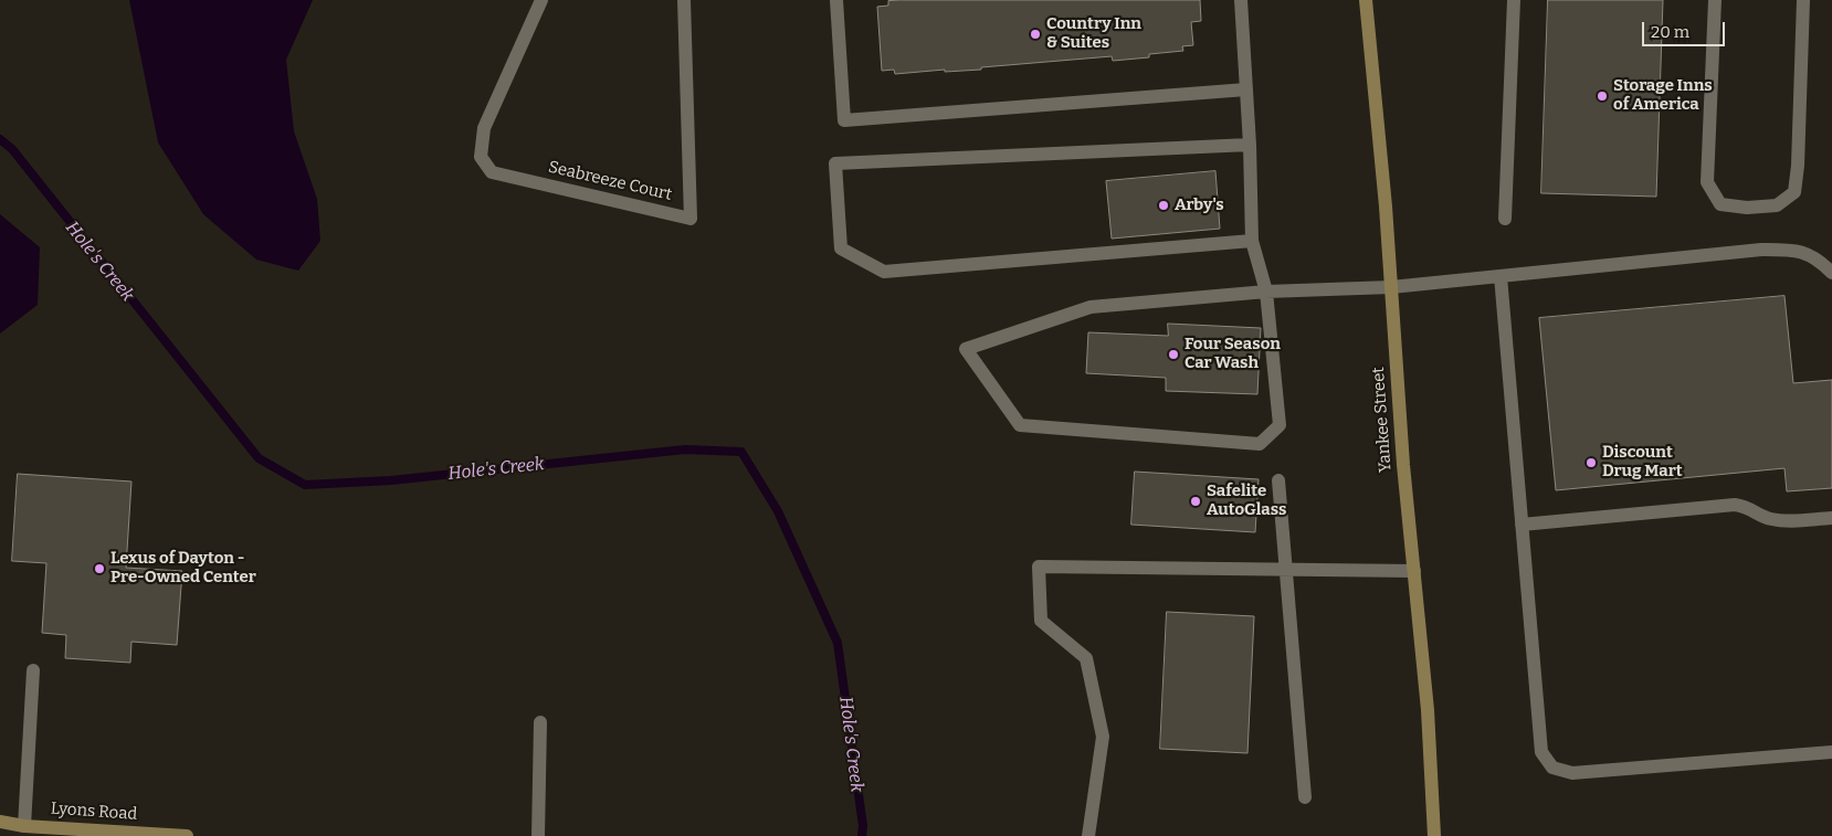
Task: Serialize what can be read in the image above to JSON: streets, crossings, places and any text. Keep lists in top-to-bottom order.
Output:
{
  "streets": {
    "street": ["Seabreeze Court", "Yankee Street", "Lyons Road"]
  },
  "water": ["Hole's Creek"],
  "places": [
    "Country Inn & Suites",
    "Storage Inns of America",
    "Arby's",
    "Four Season Car Wash",
    "Discount Drug Mart",
    "Safelite AutoGlass",
    "Lexus of Dayton - Pre-Owned Center"
  ],
  "scale_bar": "20 m"
}
